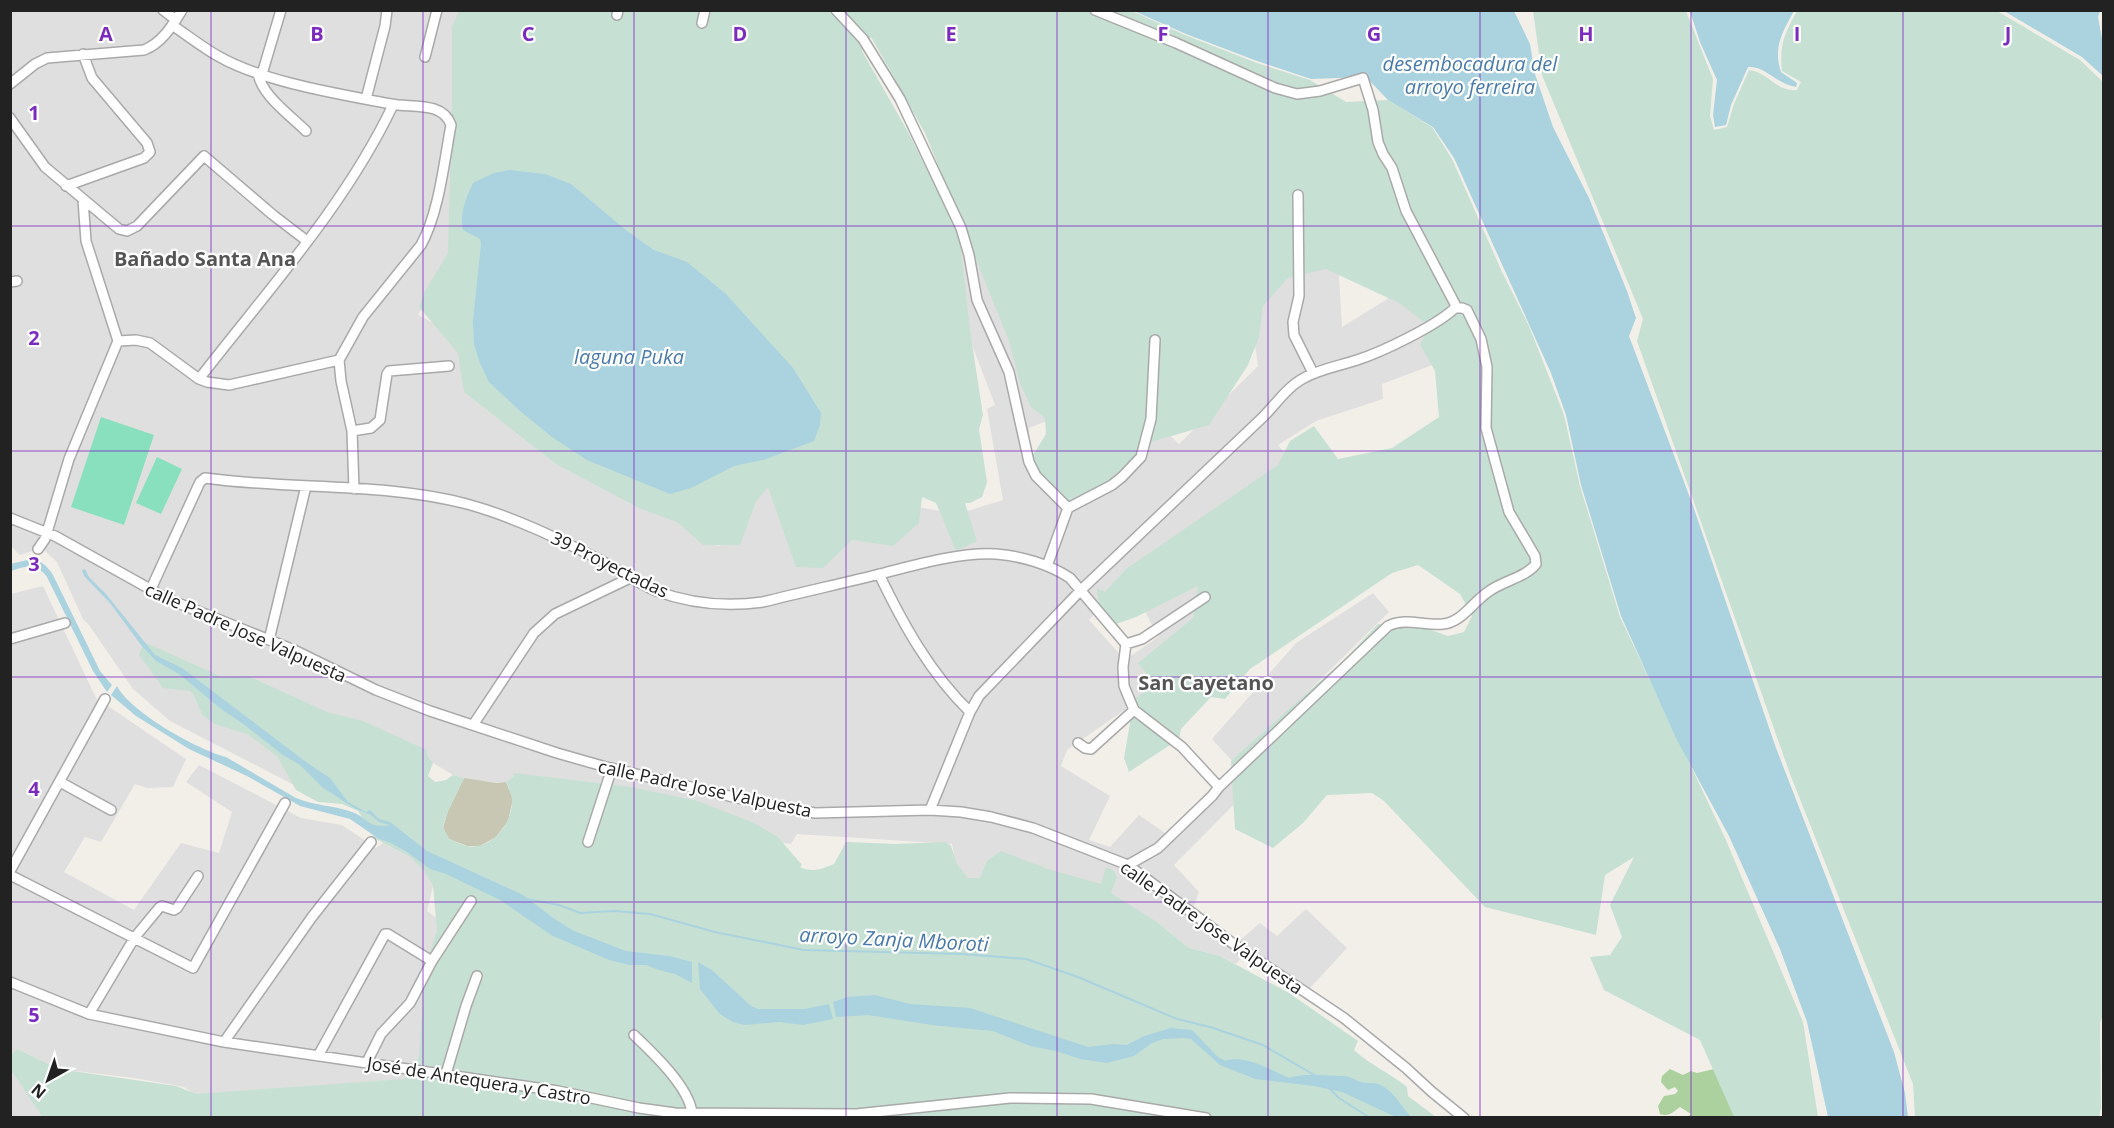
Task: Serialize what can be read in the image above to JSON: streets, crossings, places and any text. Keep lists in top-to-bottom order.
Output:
{
  "streets": {
    "street": ["39 Proyectadas", "calle Padre Jose Valpuesta", "José de Antequera y Castro"]
  },
  "crossings": [
    ["39 Proyectadas", "calle Padre Jose Valpuesta"]
  ],
  "districts": ["Bañado Santa Ana", "San Cayetano"],
  "water": ["desembocadura del arroyo ferreira", "laguna Puka", "arroyo Zanja Mboroti"],
  "north": "bottom left",
  "grid": {
    "columns": [
      "A",
      "B",
      "C",
      "D",
      "E",
      "F",
      "G",
      "H",
      "I",
      "J"
    ],
    "rows": [
      "1",
      "2",
      "3",
      "4",
      "5"
    ]
  }
}
